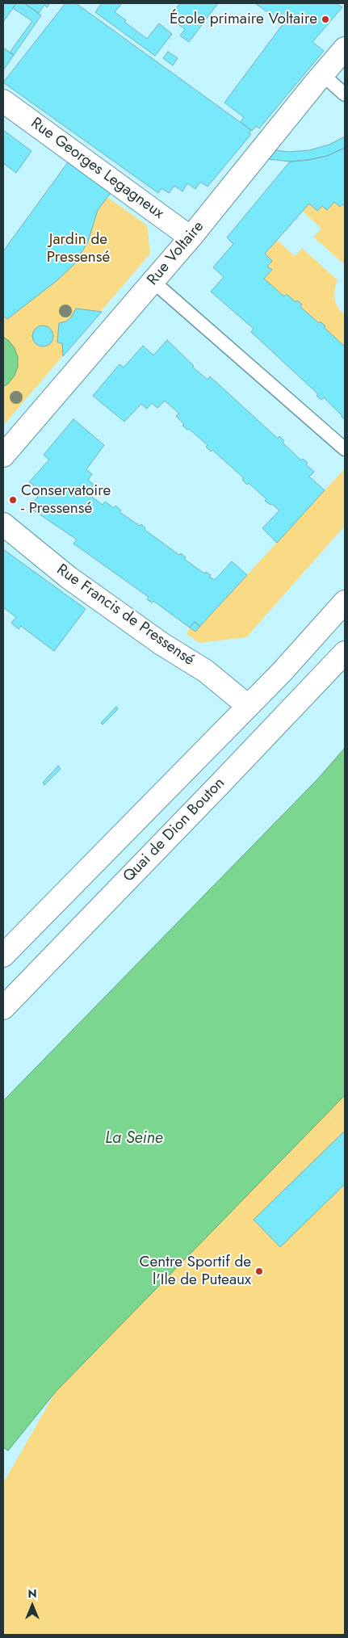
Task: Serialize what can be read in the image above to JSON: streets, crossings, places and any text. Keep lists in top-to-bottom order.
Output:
{
  "streets": {
    "street": [
      "Rue Georges Legagneux",
      "Rue Voltaire",
      "Rue Francis de Pressensé",
      "Quai de Dion Bouton"
    ]
  },
  "crossings": [
    ["Rue Georges Legagneux", "Rue Voltaire"],
    ["Rue Francis de Pressensé", "Quai de Dion Bouton"]
  ],
  "water": ["La Seine"],
  "parks": ["Jardin de Pressensé"],
  "places": ["École primaire Voltaire", "Conservatoire - Pressensé", "Centre Sportif de l'Ile de Puteaux"],
  "north": "top"
}
